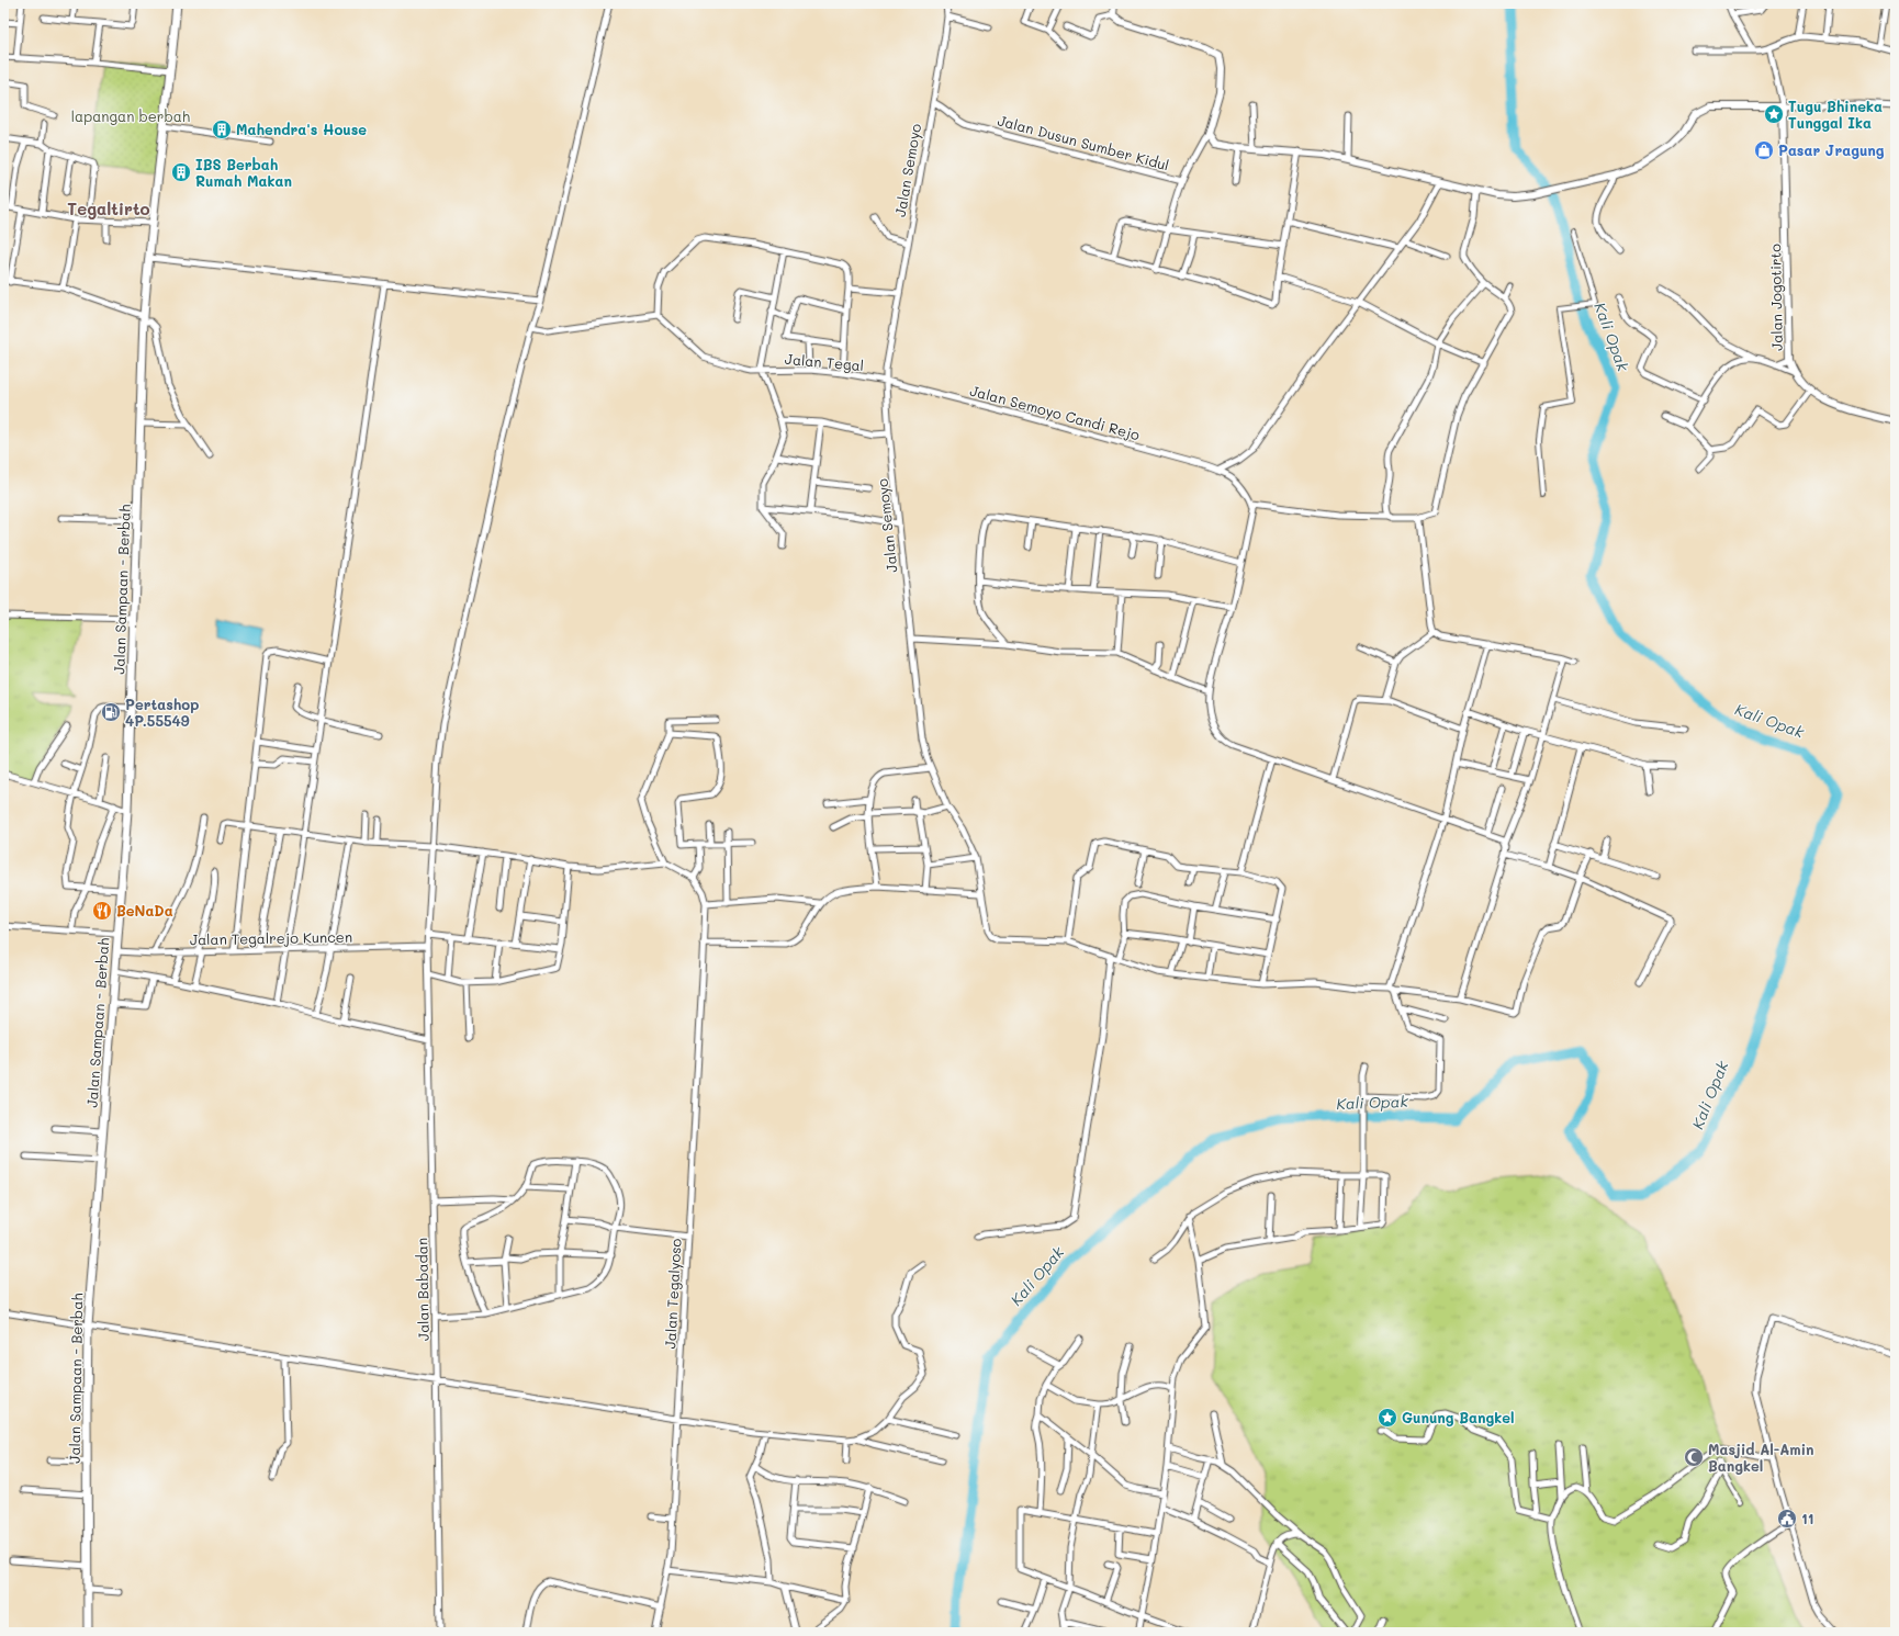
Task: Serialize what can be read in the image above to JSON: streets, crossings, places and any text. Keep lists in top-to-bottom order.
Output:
{
  "streets": {
    "main road": ["Jalan Sampaan - Berbah"],
    "street": [
      "Jalan Dusun Sumber Kidul",
      "Jalan Semoyo",
      "Jalan Jogotirto",
      "Jalan Tegal",
      "Jalan Semoyo Candi Rejo",
      "Jalan Tegalrejo Kuncen",
      "Jalan Babadan",
      "Jalan Tegalyoso"
    ]
  },
  "crossings": [
    ["Jalan Dusun Sumber Kidul", "Jalan Semoyo"],
    ["Jalan Semoyo", "Jalan Tegal"],
    ["Jalan Semoyo", "Jalan Semoyo Candi Rejo"],
    ["Jalan Tegal", "Jalan Semoyo Candi Rejo"],
    ["Jalan Sampaan - Berbah", "Jalan Tegalrejo Kuncen"],
    ["Jalan Tegalrejo Kuncen", "Jalan Babadan"]
  ],
  "districts": ["Tegaltirto"],
  "water": ["Kali Opak"],
  "parks": ["lapangan berbah"],
  "places": {
    "place": ["Tugu Bhineka Tunggal Ika", "Gunung Bangkel"],
    "building": ["Mahendra's House", "IBS Berbah Rumah Makan"],
    "shop": ["Pasar Jragung"],
    "fuel station": ["Pertashop 4P.55549"],
    "restaurant": ["BeNaDa"],
    "mosque": ["Masjid Al-Amin Bangkel"],
    "public building": ["11"]
  }
}
